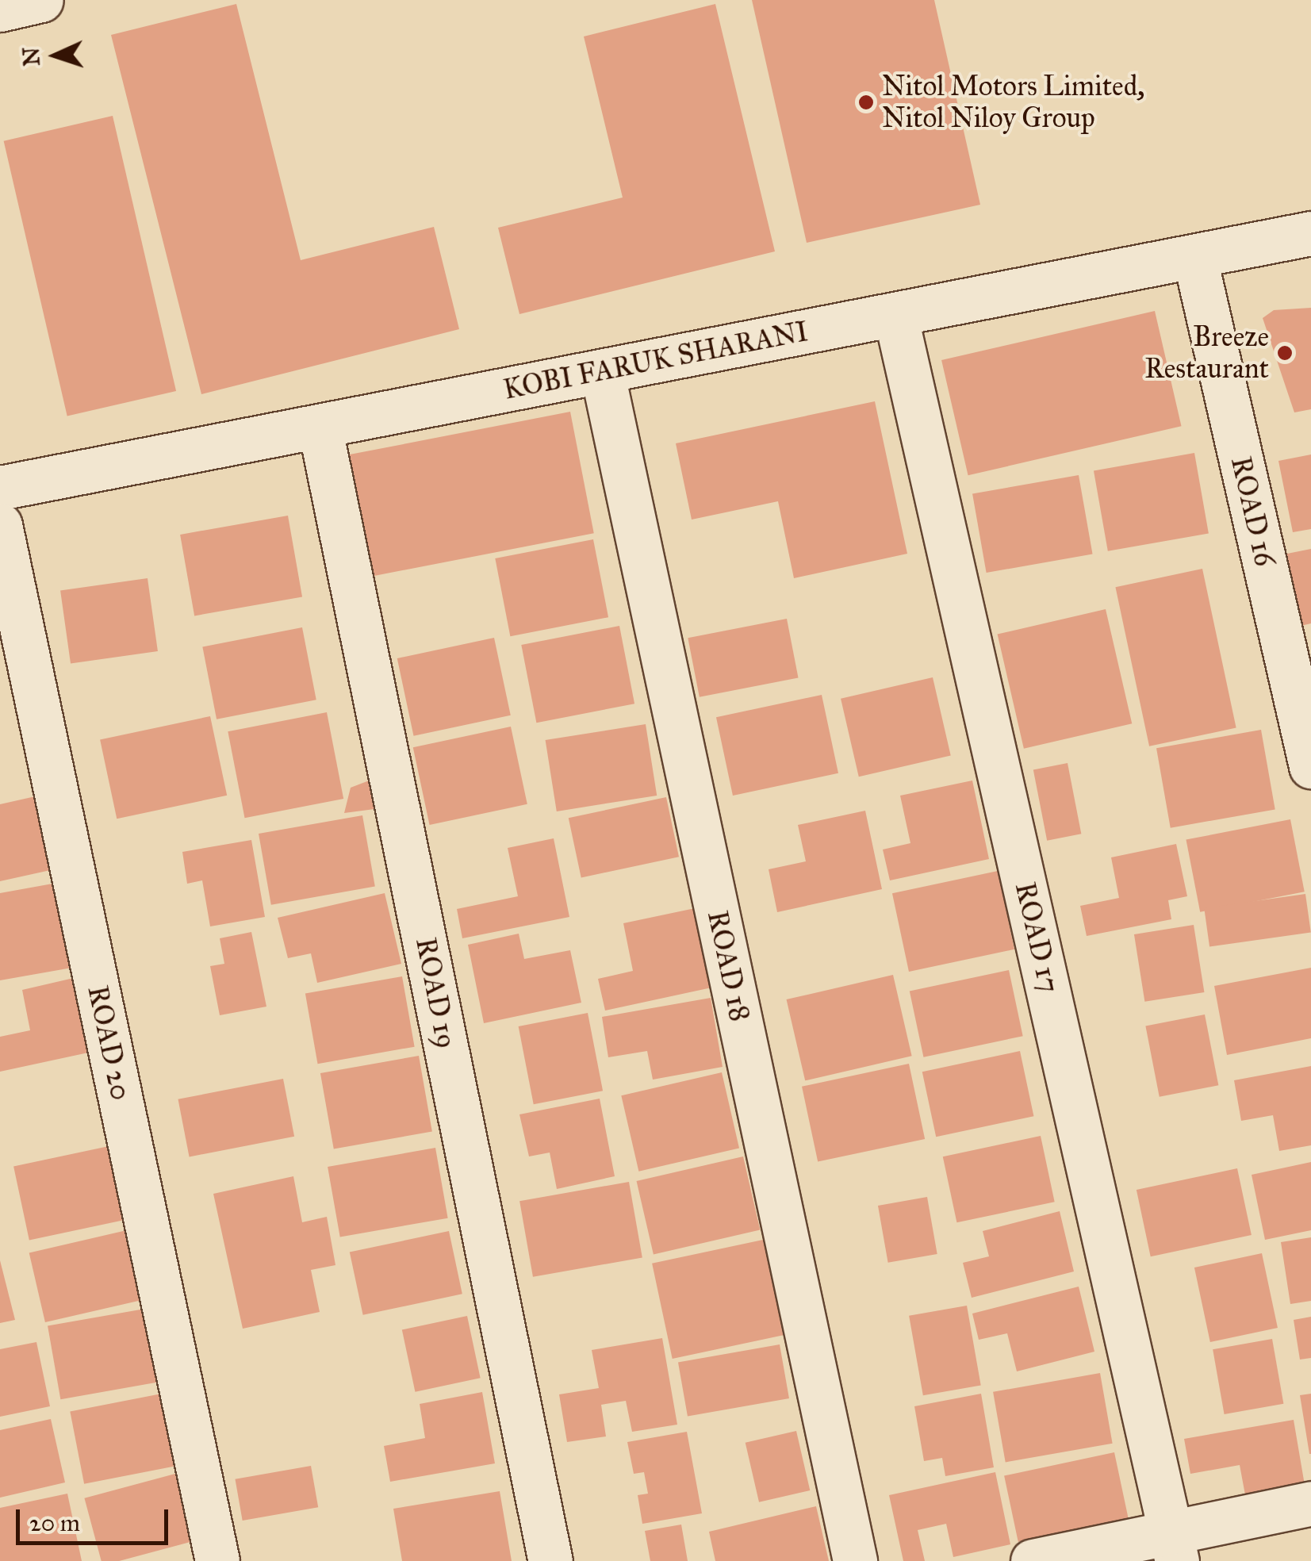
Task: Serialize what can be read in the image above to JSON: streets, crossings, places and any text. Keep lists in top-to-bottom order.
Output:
{
  "streets": {
    "street": [
      "KOBI FARUK SHARANI",
      "ROAD 16",
      "ROAD 17",
      "ROAD 18",
      "ROAD 19",
      "ROAD 20"
    ]
  },
  "crossings": [
    ["KOBI FARUK SHARANI", "ROAD 16"],
    ["KOBI FARUK SHARANI", "ROAD 17"],
    ["KOBI FARUK SHARANI", "ROAD 18"],
    ["KOBI FARUK SHARANI", "ROAD 19"]
  ],
  "places": ["Nitol Motors Limited, Nitol Niloy Group", "Breeze Restaurant"],
  "scale_bar": "20 m",
  "north": "left"
}
